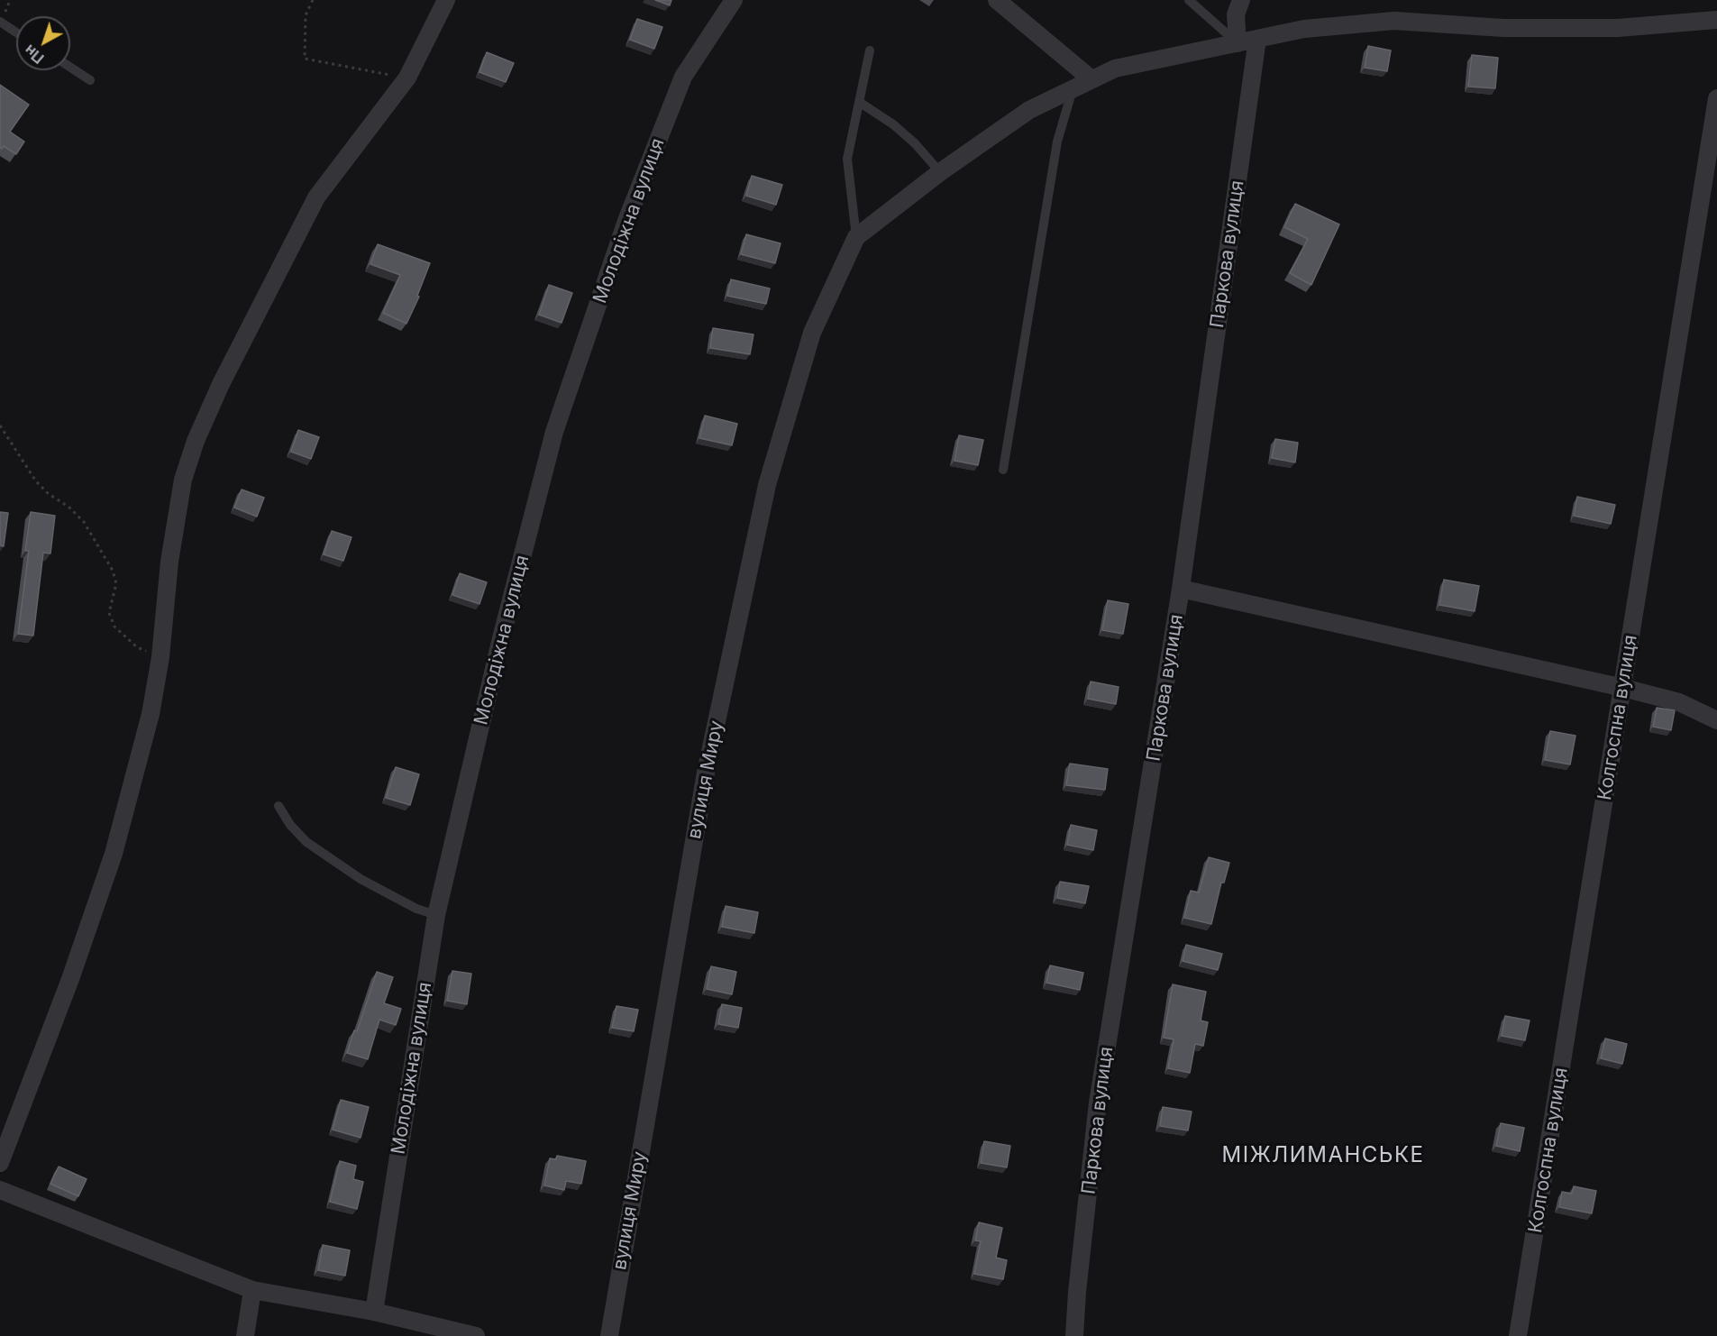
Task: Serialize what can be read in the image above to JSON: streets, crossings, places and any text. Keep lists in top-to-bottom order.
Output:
{
  "streets": {
    "street": [
      "Молодіжна вулиця",
      "Паркова вулиця",
      "Колгоспна вулиця",
      "вулиця Миру"
    ]
  },
  "districts": ["МІЖЛИМАНСЬКЕ"],
  "north": "bottom left"
}
